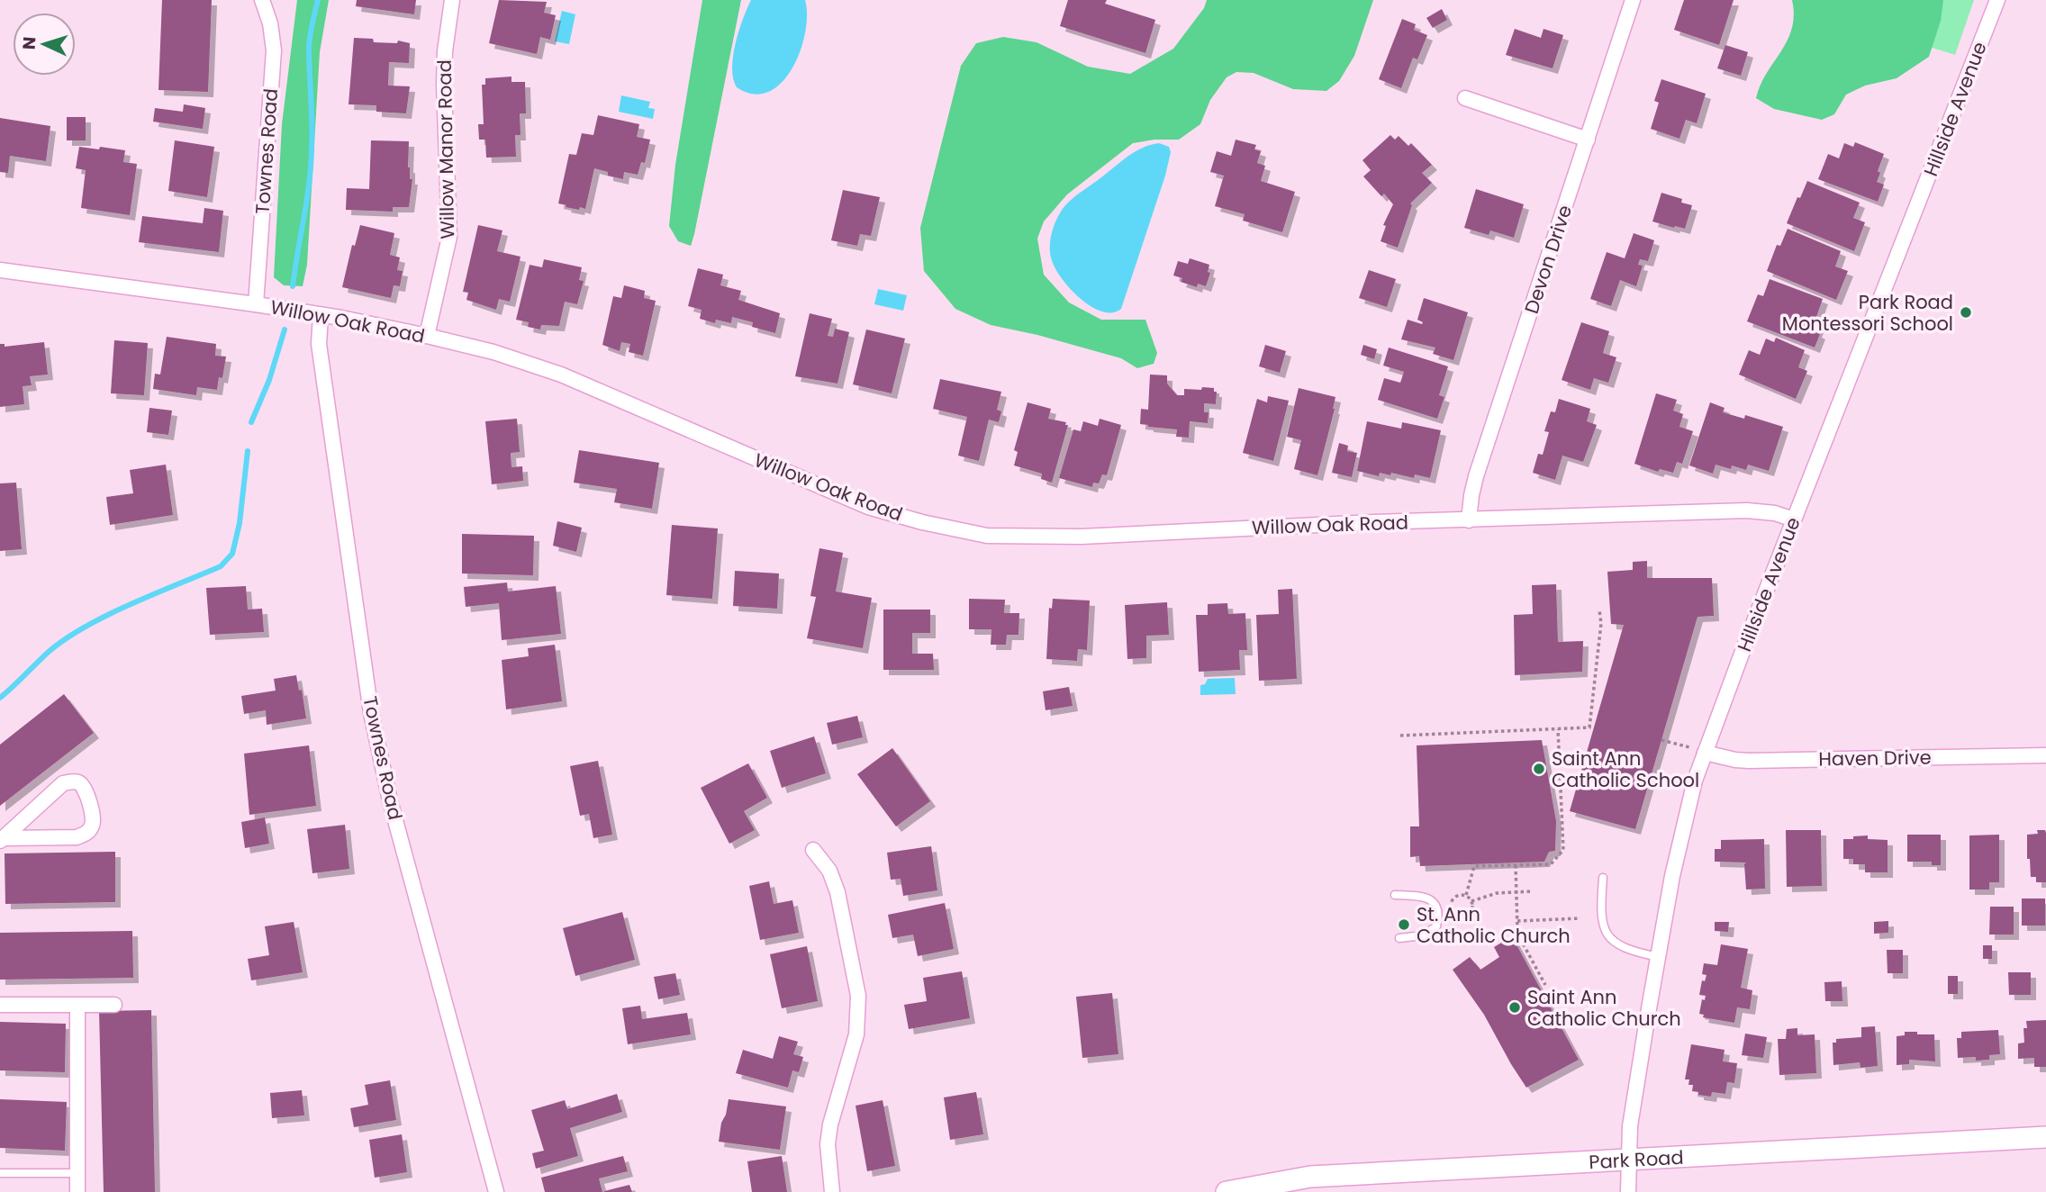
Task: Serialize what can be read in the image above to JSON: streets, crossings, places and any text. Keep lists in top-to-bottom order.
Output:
{
  "streets": {
    "main road": ["Park Road"],
    "street": [
      "Hillside Avenue",
      "Willow Manor Road",
      "Townes Road",
      "Devon Drive",
      "Willow Oak Road",
      "Haven Drive"
    ]
  },
  "crossings": [
    ["Hillside Avenue", "Willow Oak Road"],
    ["Hillside Avenue", "Haven Drive"],
    ["Hillside Avenue", "Park Road"],
    ["Willow Manor Road", "Willow Oak Road"],
    ["Townes Road", "Willow Oak Road"],
    ["Devon Drive", "Willow Oak Road"]
  ],
  "places": [
    "Park Road Montessori School",
    "Saint Ann Catholic School",
    "St. Ann Catholic Church",
    "Saint Ann Catholic Church"
  ],
  "north": "left"
}
